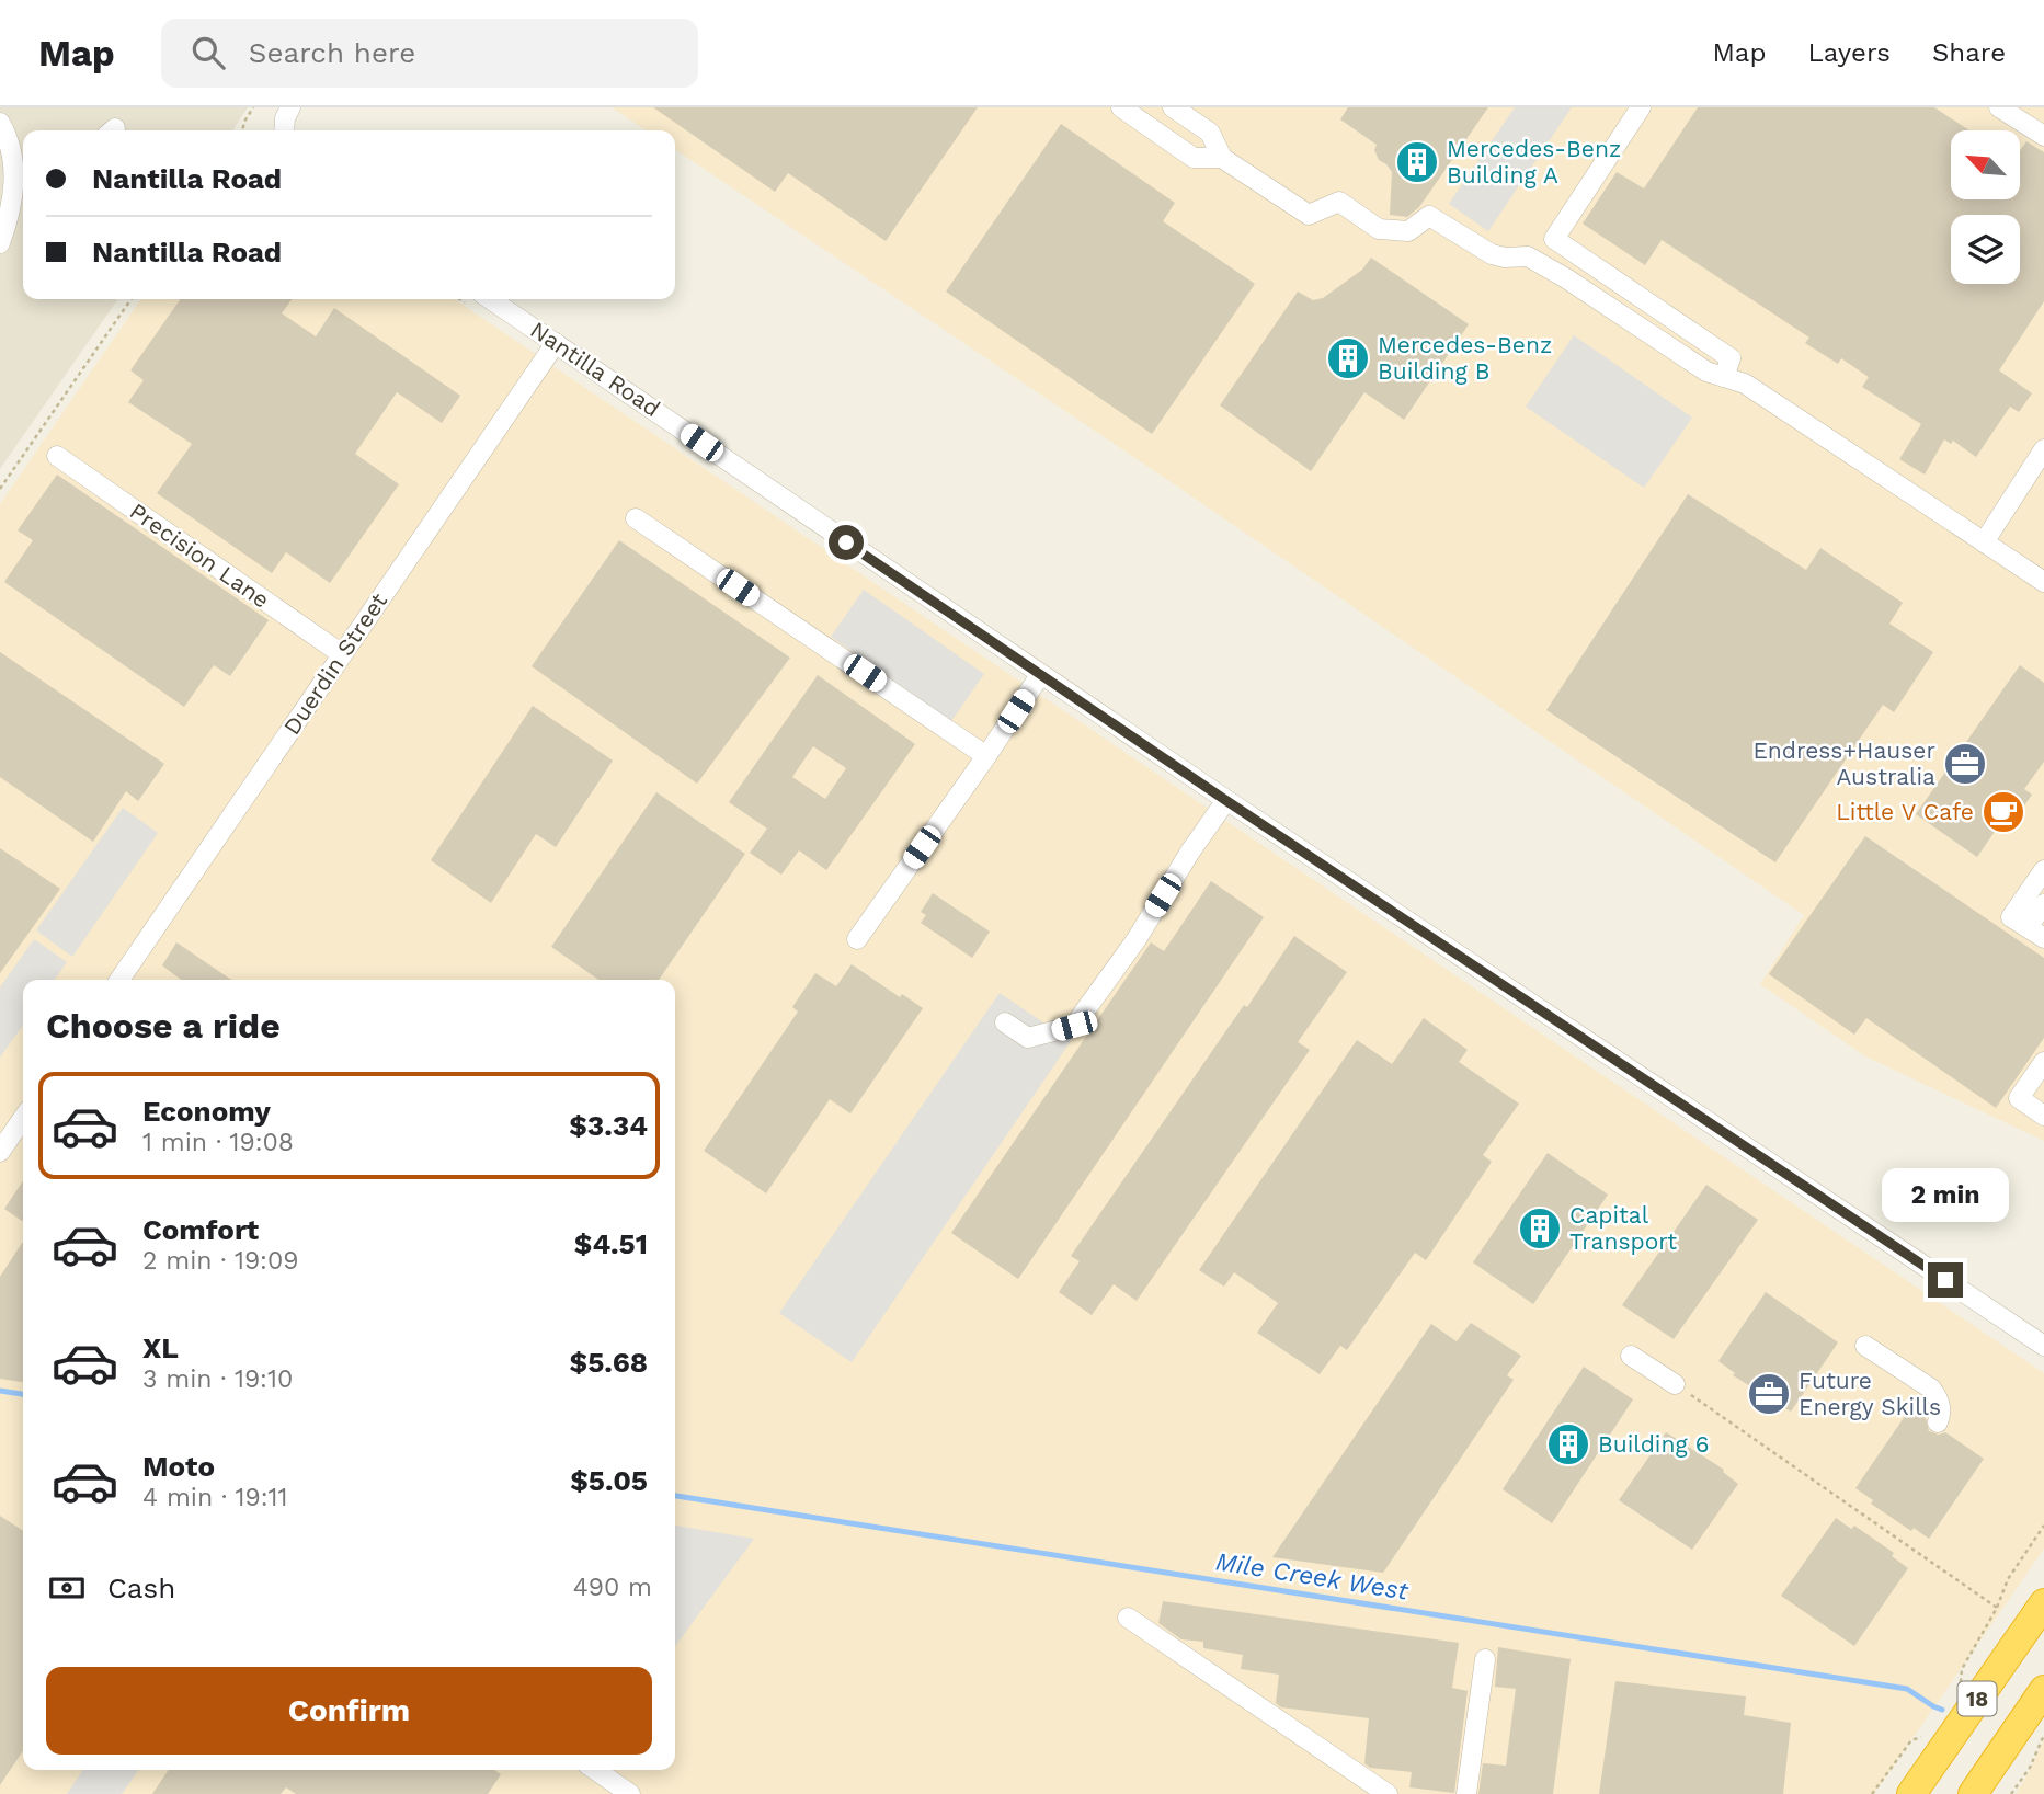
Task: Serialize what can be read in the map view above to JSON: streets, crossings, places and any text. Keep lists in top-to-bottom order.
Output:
{
  "streets": {
    "highway": ["18"],
    "street": ["Nantilla Road", "Precision Lane", "Duerdin Street"]
  },
  "crossings": [
    ["Nantilla Road", "Duerdin Street"],
    ["Precision Lane", "Duerdin Street"]
  ],
  "water": ["Mile Creek West"],
  "places": {
    "building": [
      "Mercedes-Benz Building A",
      "Mercedes-Benz Building B",
      "Capital Transport",
      "Building 6"
    ],
    "office": ["Endress+Hauser Australia", "Future Energy Skills"],
    "cafe": ["Little V Cafe"]
  },
  "north": "top left",
  "page": {
    "header": "Map",
    "search": "Search here",
    "nav": ["Map", "Layers", "Share"],
    "banner": ["Nantilla Road", "Nantilla Road"],
    "heading": "Choose a ride",
    "list": [
      {
        "name": "Economy",
        "note": "1 min · 19:08",
        "value": "$3.34"
      },
      {
        "name": "Comfort",
        "note": "2 min · 19:09",
        "value": "$4.51"
      },
      {
        "name": "XL",
        "note": "3 min · 19:10",
        "value": "$5.68"
      },
      {
        "name": "Moto",
        "note": "4 min · 19:11",
        "value": "$5.05"
      }
    ],
    "bubble": "2 min",
    "pay": ["Cash", "490 m"],
    "buttons": "Confirm"
  }
}
